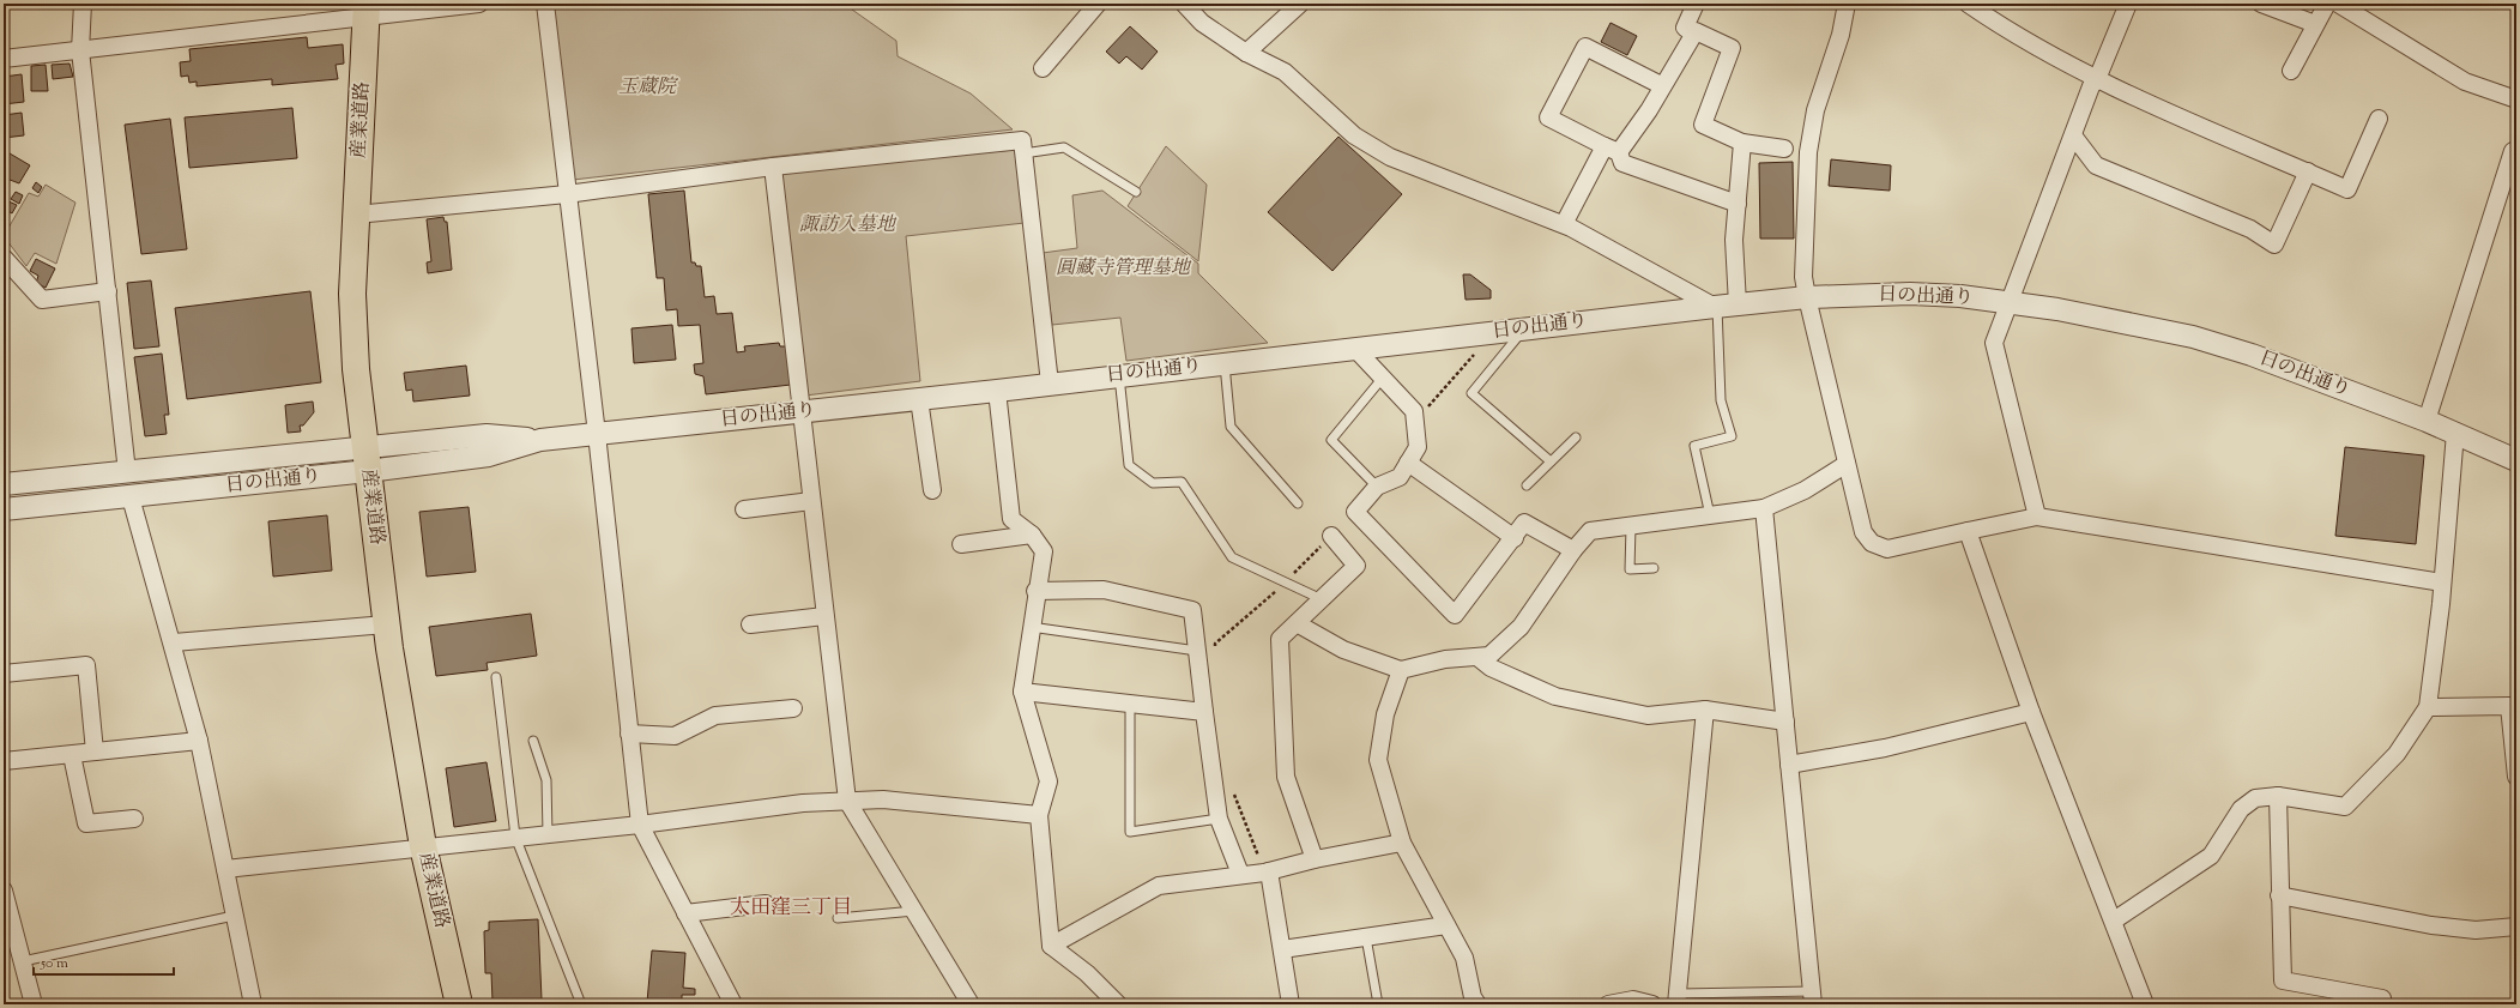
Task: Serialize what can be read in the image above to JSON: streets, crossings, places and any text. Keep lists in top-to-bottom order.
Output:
{
  "streets": {
    "main road": ["産業道路"],
    "street": ["日の出通り"]
  },
  "crossings": [
    ["産業道路", "日の出通り"]
  ],
  "districts": ["太田窪三丁目"],
  "parks": ["玉蔵院", "諏訪入墓地", "圓藏寺管理墓地"],
  "scale_bar": "50 m"
}
